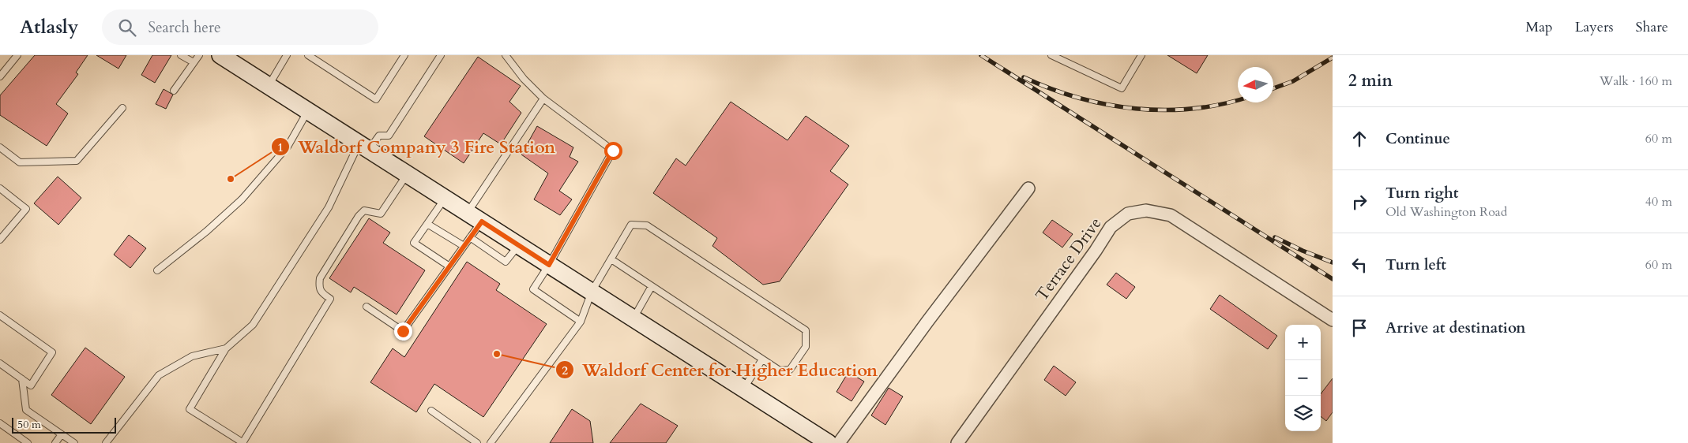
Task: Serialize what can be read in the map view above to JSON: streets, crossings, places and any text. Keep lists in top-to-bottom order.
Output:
{
  "streets": {
    "street": ["Terrace Drive"]
  },
  "places": ["Waldorf Company 3 Fire Station", "Waldorf Center for Higher Education"],
  "scale_bar": "50 m",
  "north": "left",
  "page": {
    "header": "Atlasly",
    "search": "Search here",
    "nav": ["Map", "Layers", "Share"],
    "heading": ["2 min", "Walk · 160 m"],
    "list": [
      ["Continue", "60 m"],
      ["Turn right", "Old Washington Road", "40 m"],
      ["Turn left", "60 m"],
      "Arrive at destination"
    ],
    "map_buttons": ["+", "−"],
    "scale": "50 m"
  }
}
